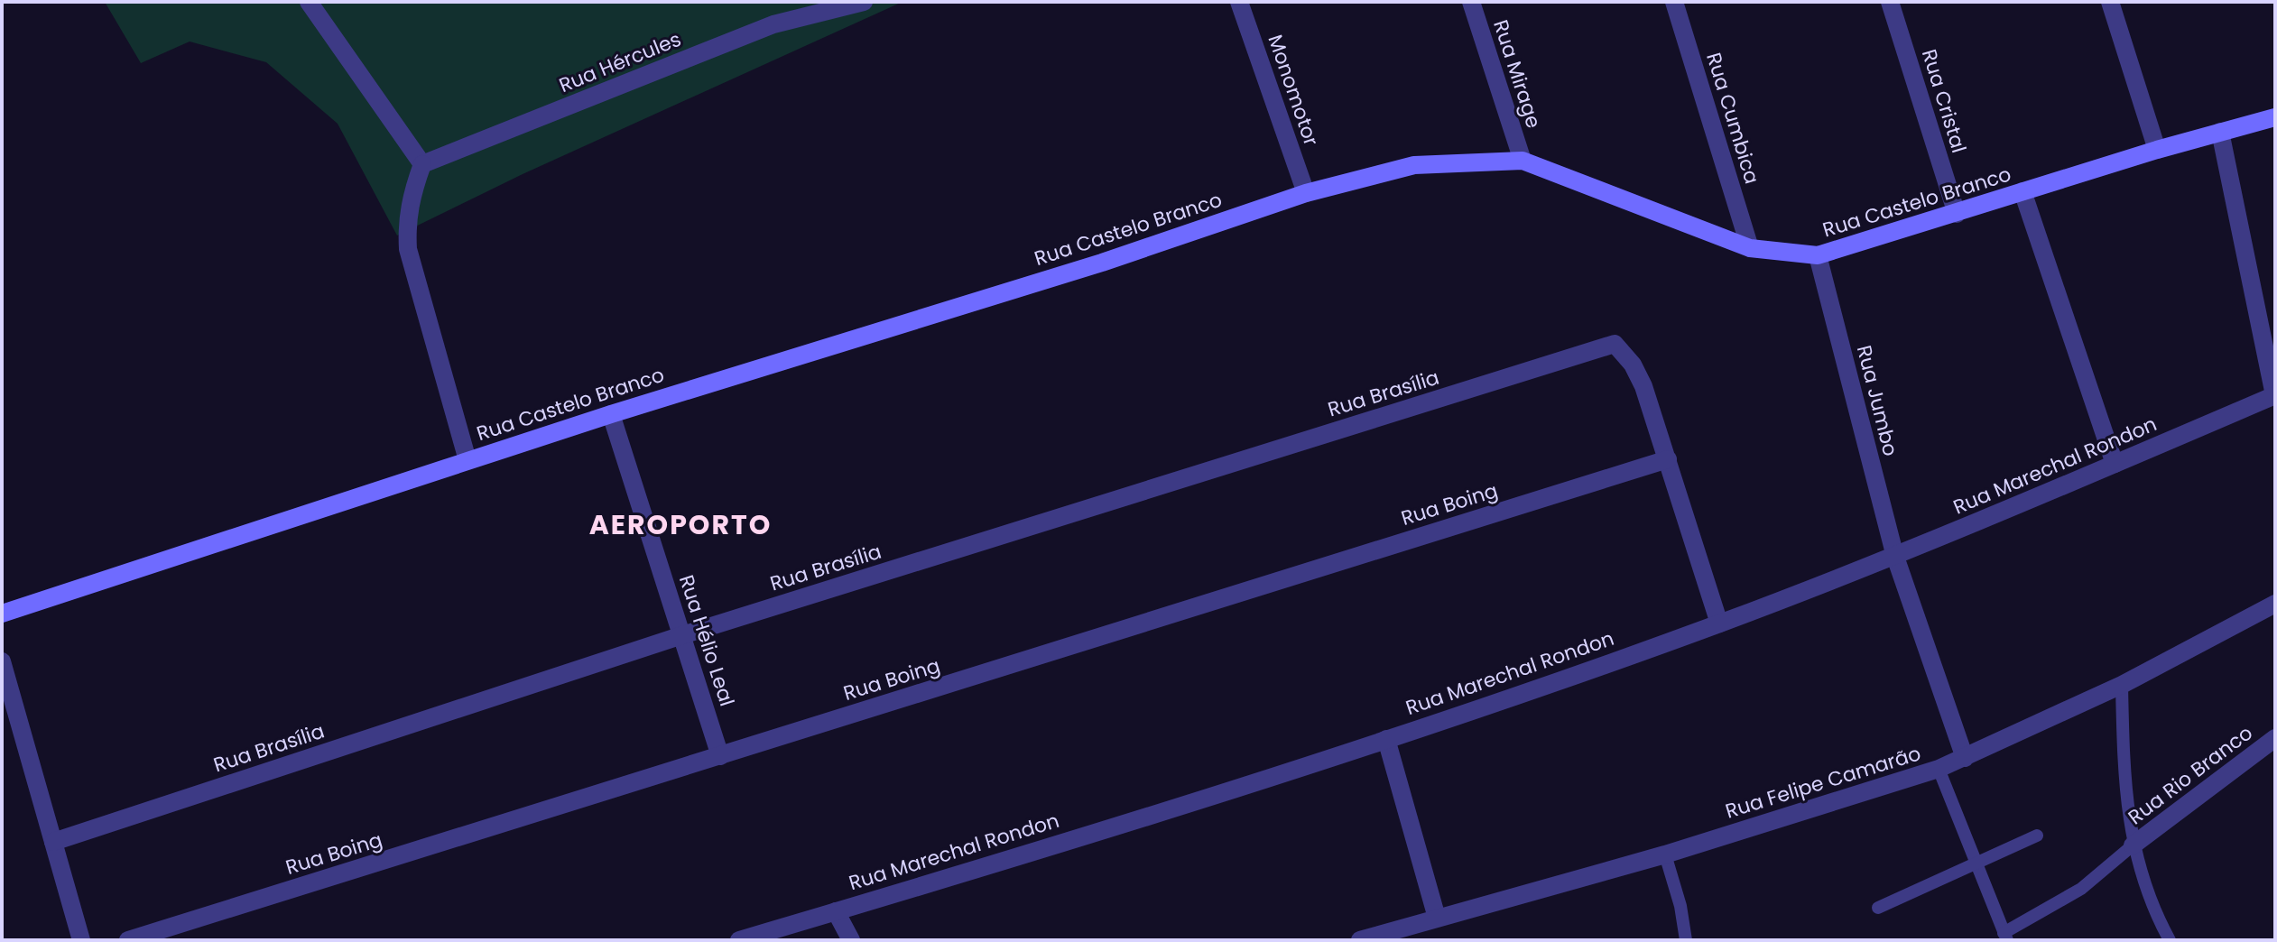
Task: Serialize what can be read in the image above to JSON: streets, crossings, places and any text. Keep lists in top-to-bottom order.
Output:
{
  "streets": {
    "street": [
      "Rua Hércules",
      "Rua Mirage",
      "Monomotor",
      "Rua Cristal",
      "Rua Cumbica",
      "Rua Castelo Branco",
      "Rua Brasília",
      "Rua Jumbo",
      "Rua Marechal Rondon",
      "Rua Boing",
      "Rua Hélio Leal",
      "Rua Rio Branco",
      "Rua Felipe Camarão"
    ]
  },
  "crossings": [
    ["Rua Mirage", "Rua Castelo Branco"],
    ["Monomotor", "Rua Castelo Branco"],
    ["Rua Cristal", "Rua Castelo Branco"],
    ["Rua Cumbica", "Rua Castelo Branco"],
    ["Rua Castelo Branco", "Rua Jumbo"],
    ["Rua Castelo Branco", "Rua Hélio Leal"],
    ["Rua Brasília", "Rua Boing"],
    ["Rua Brasília", "Rua Hélio Leal"],
    ["Rua Jumbo", "Rua Marechal Rondon"],
    ["Rua Jumbo", "Rua Felipe Camarão"],
    ["Rua Boing", "Rua Hélio Leal"],
    ["Rua Rio Branco", "Rua Felipe Camarão"]
  ],
  "districts": ["AEROPORTO"]
}
